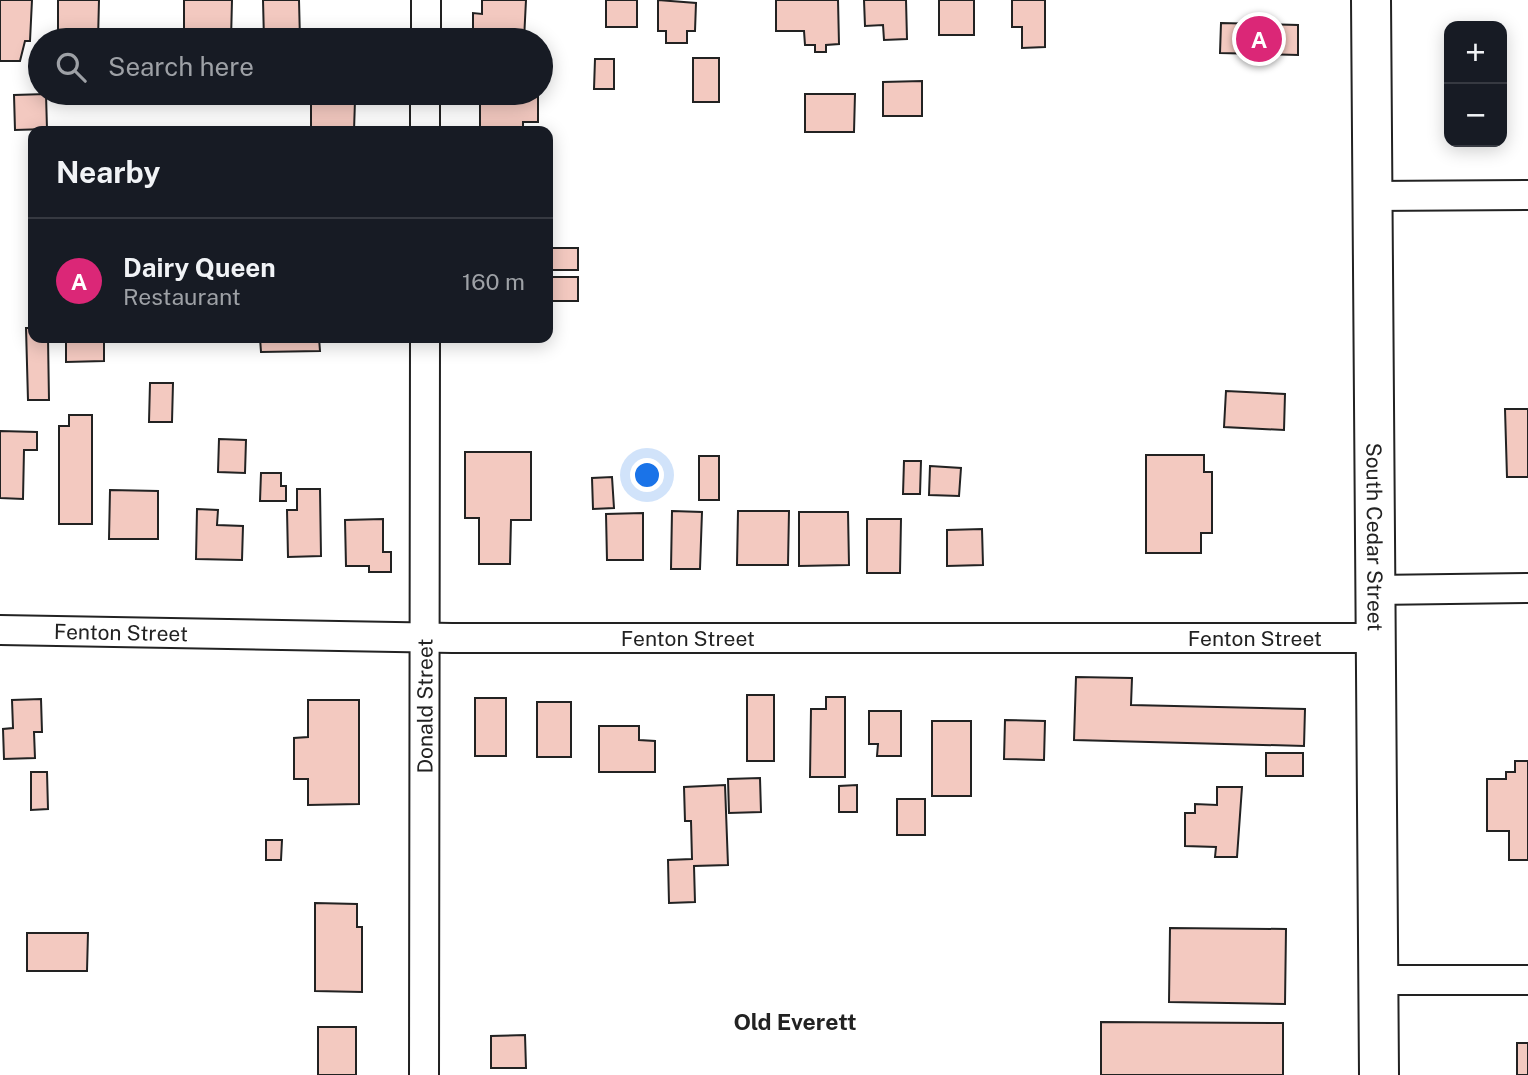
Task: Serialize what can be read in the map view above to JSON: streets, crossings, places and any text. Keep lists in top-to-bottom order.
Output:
{
  "streets": {
    "main road": ["South Cedar Street"],
    "street": ["Fenton Street", "Donald Street"]
  },
  "crossings": [
    ["South Cedar Street", "Fenton Street"],
    ["Fenton Street", "Donald Street"]
  ],
  "districts": ["Old Everett"],
  "page": {
    "pins": "A",
    "map_buttons": ["+", "−"],
    "search": "Search here",
    "heading": "Nearby",
    "list": [
      {
        "mark": "A",
        "name": "Dairy Queen",
        "note": "Restaurant",
        "value": "160 m"
      }
    ]
  }
}
